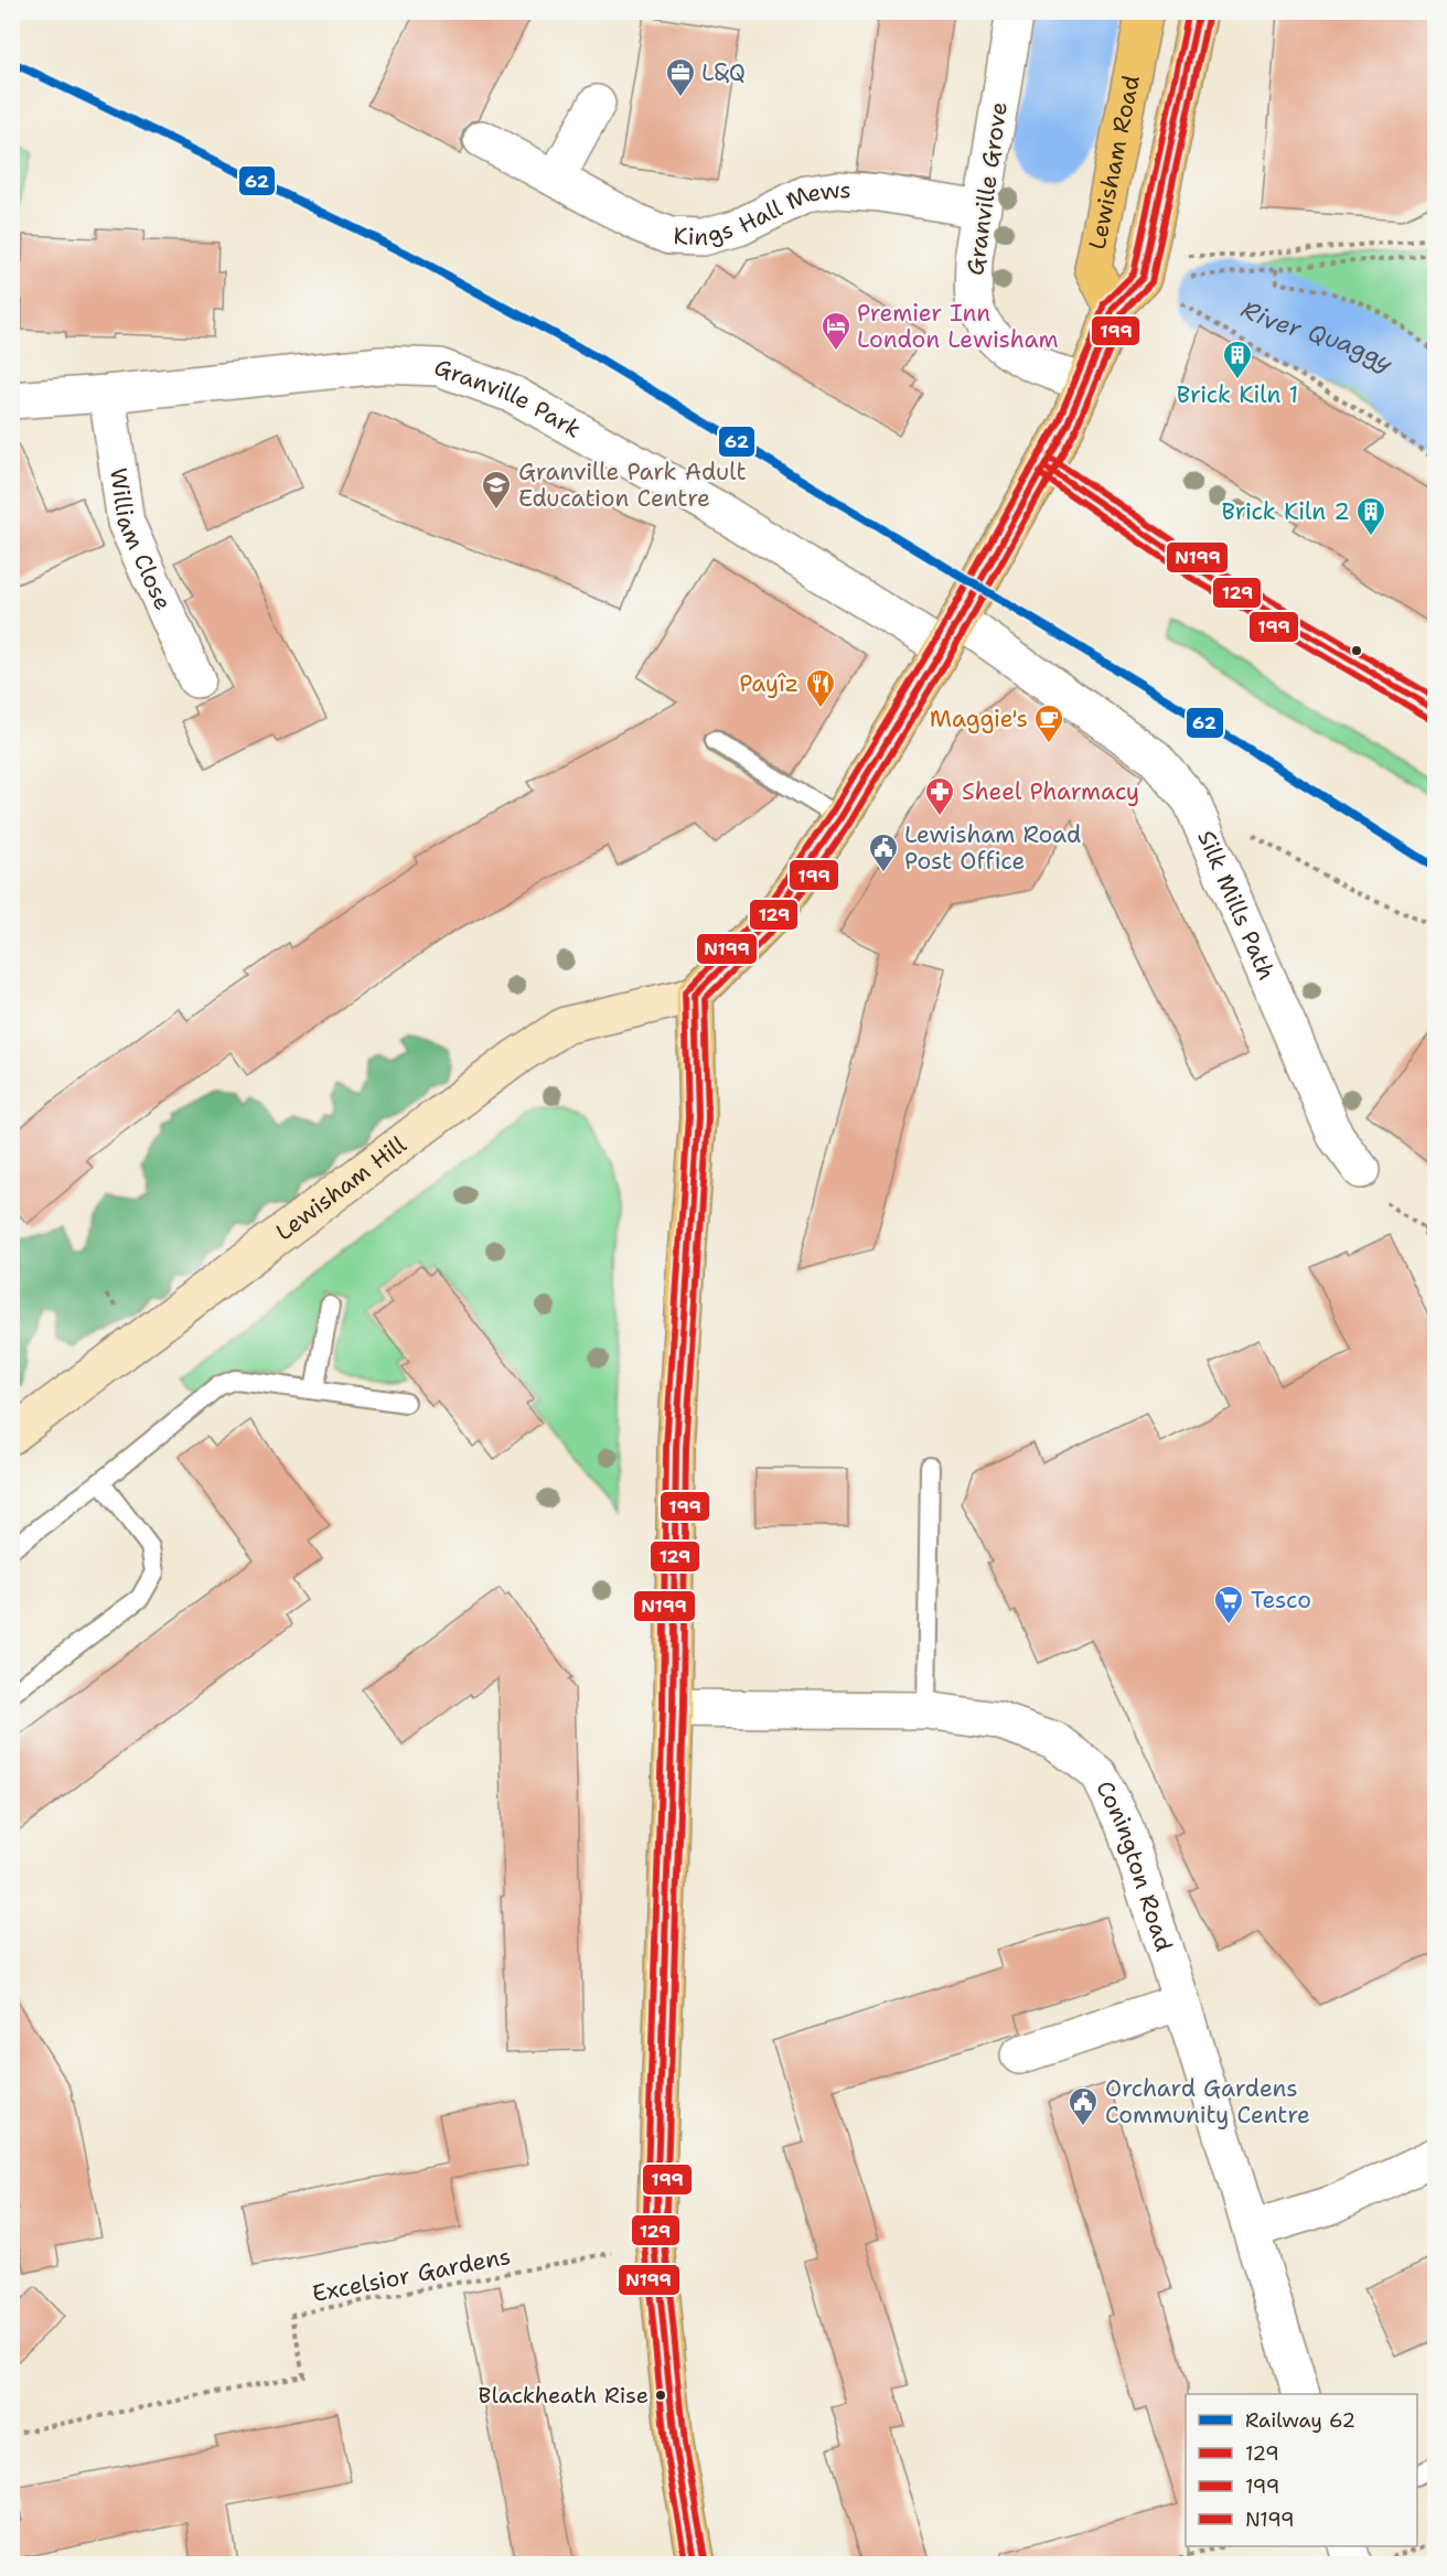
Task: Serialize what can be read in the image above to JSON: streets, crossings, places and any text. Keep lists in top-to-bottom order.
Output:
{
  "streets": {
    "main road": ["Lewisham Road"],
    "street": [
      "Granville Grove",
      "Kings Hall Mews",
      "Granville Park",
      "William Close",
      "Silk Mills Path",
      "Lewisham Hill",
      "Conington Road"
    ],
    "path": ["Excelsior Gardens"]
  },
  "crossings": [
    ["Granville Grove", "Kings Hall Mews"],
    ["Granville Park", "William Close"],
    ["Granville Park", "Silk Mills Path"]
  ],
  "water": ["River Quaggy"],
  "places": {
    "office": ["L&Q"],
    "hotel": ["Premier Inn London Lewisham"],
    "building": ["Brick Kiln 1", "Brick Kiln 2"],
    "school or university": ["Granville Park Adult Education Centre"],
    "restaurant": ["Payîz"],
    "cafe": ["Maggie's"],
    "pharmacy": ["Sheel Pharmacy"],
    "public building": ["Lewisham Road Post Office", "Orchard Gardens Community Centre"],
    "supermarket": ["Tesco"],
    "other": ["Blackheath Rise"]
  },
  "lines": [
    "transit line 129",
    "transit line N199",
    "transit line 199",
    "rail line 62"
  ],
  "legend": [
    "Railway 62",
    "129",
    "199",
    "N199"
  ]
}
